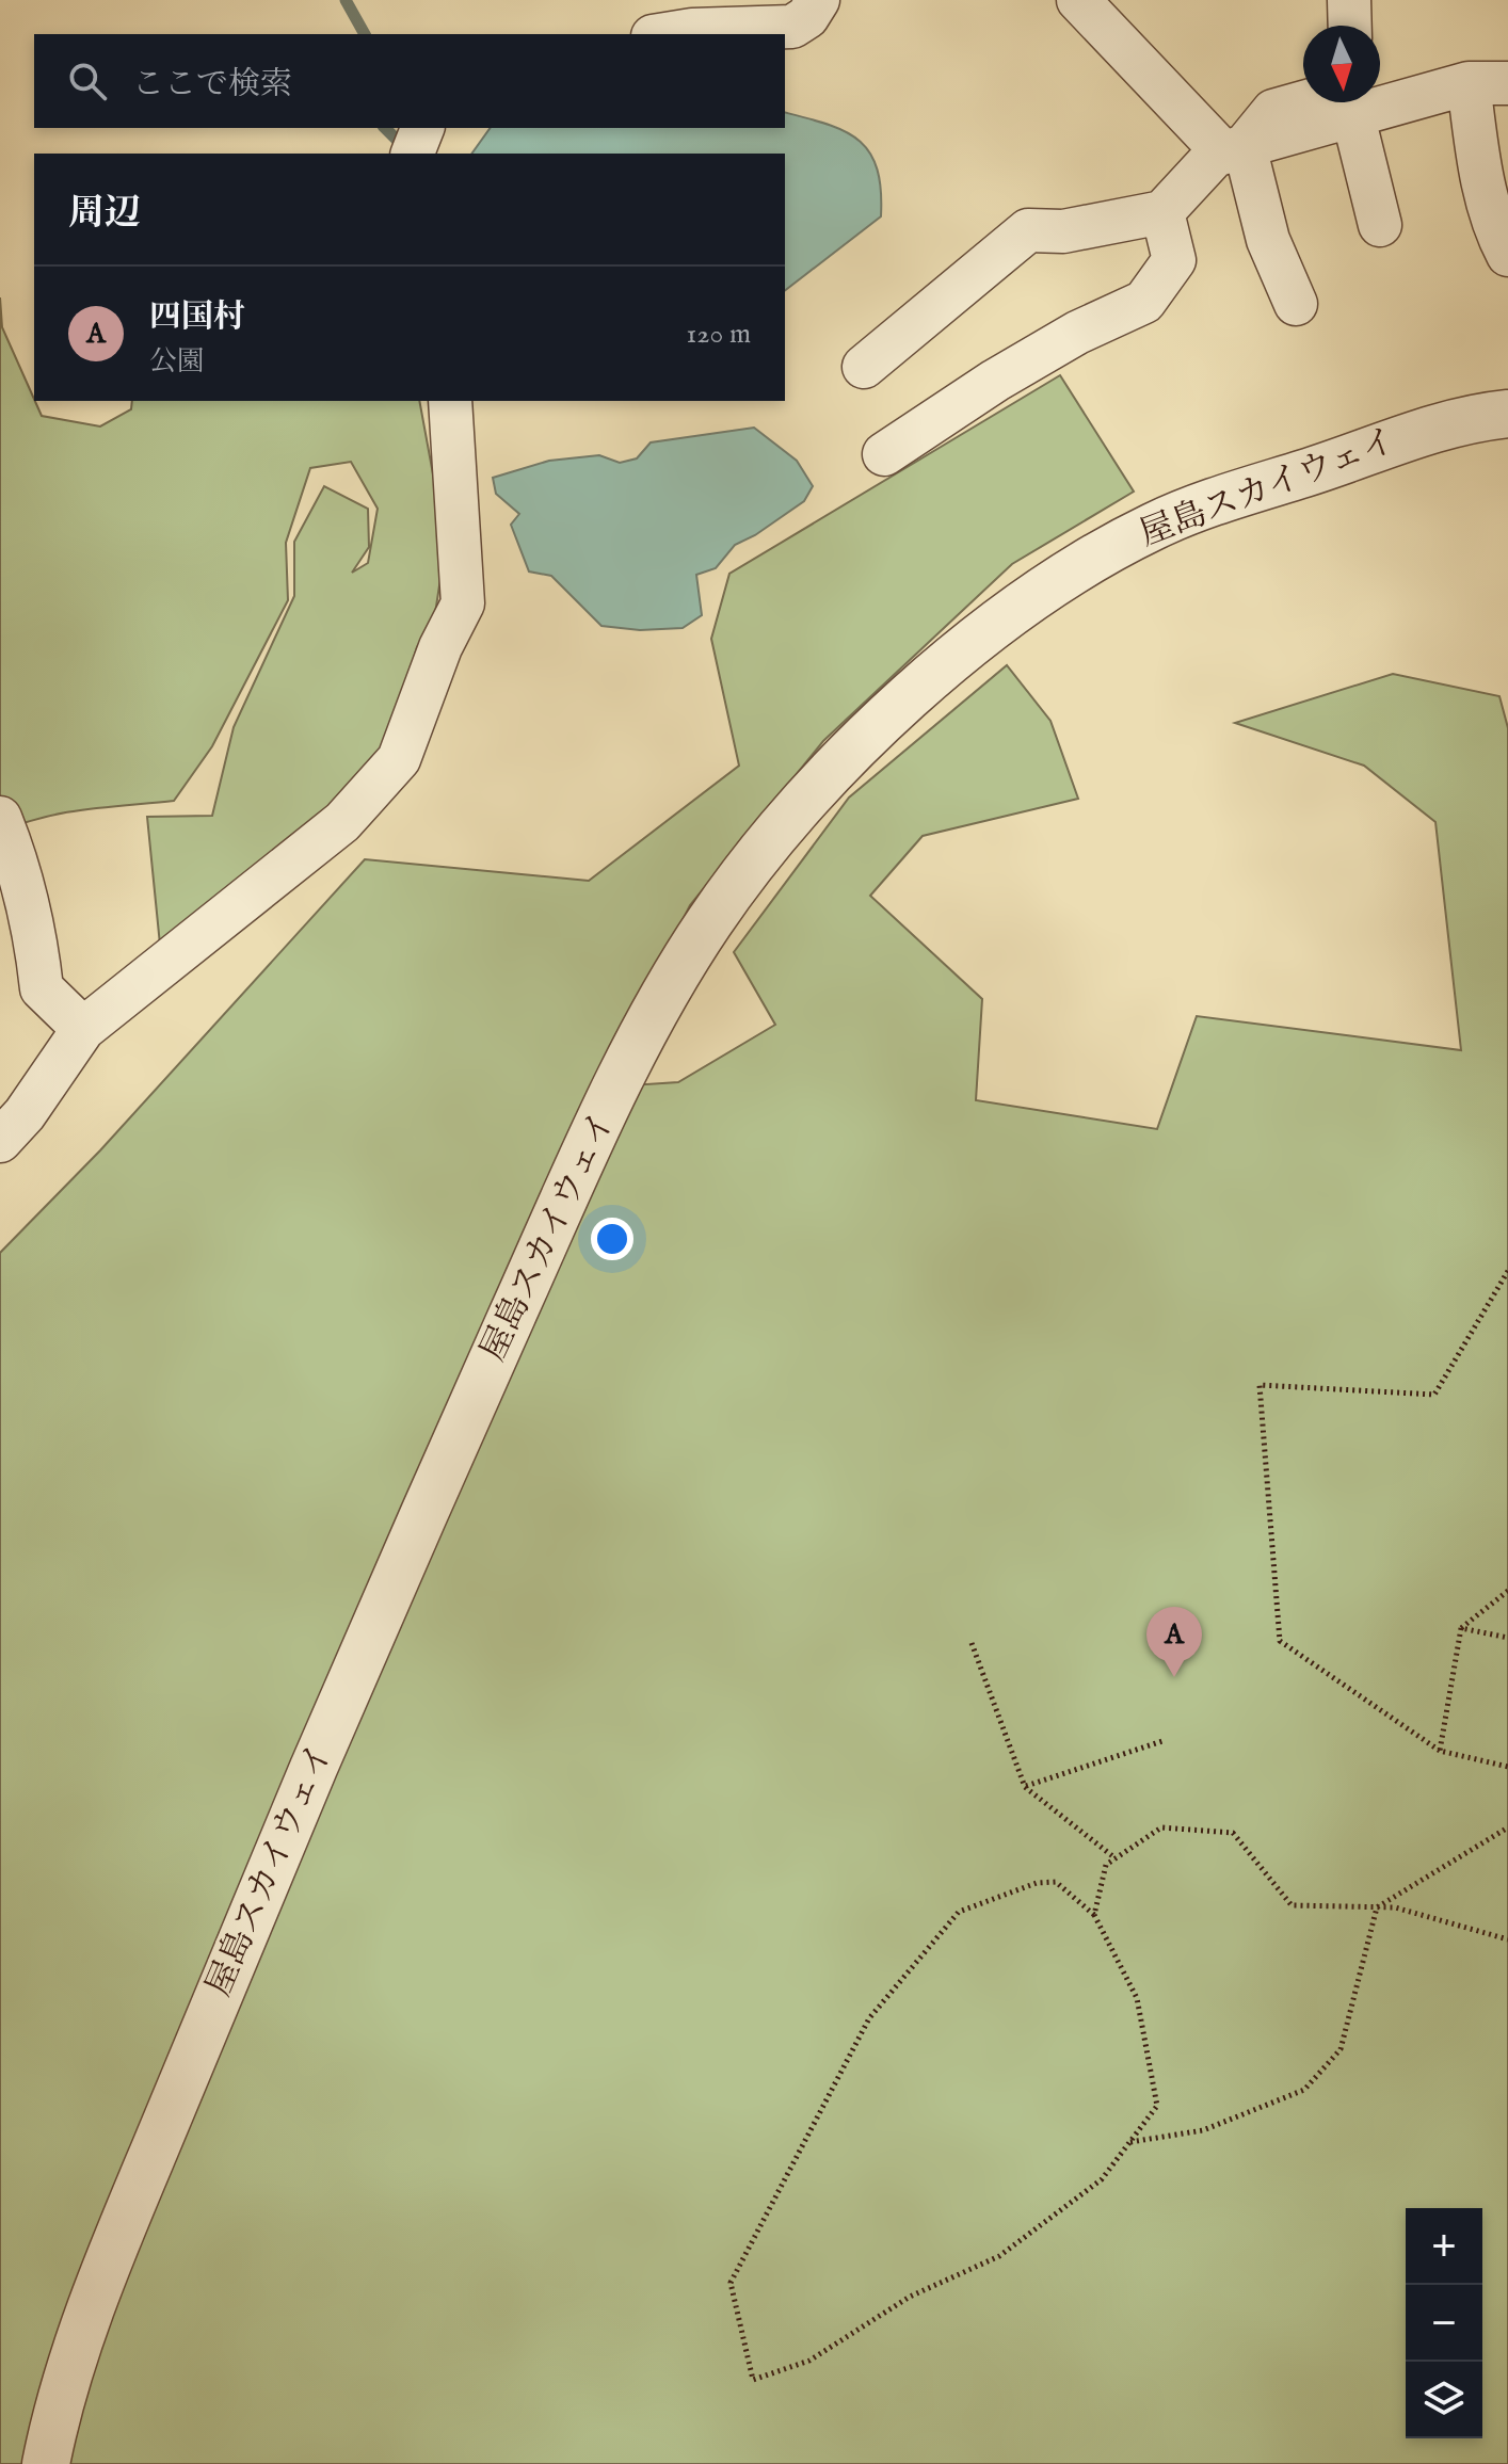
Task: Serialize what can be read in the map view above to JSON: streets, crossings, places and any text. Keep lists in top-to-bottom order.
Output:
{
  "streets": {
    "street": ["屋島スカイウェイ"]
  },
  "north": "bottom",
  "page": {
    "search": "ここで検索",
    "heading": "周辺",
    "list": [
      {
        "mark": "A",
        "name": "四国村",
        "note": "公園",
        "value": "120 m"
      }
    ],
    "pins": "A",
    "map_buttons": ["+", "−"]
  }
}
